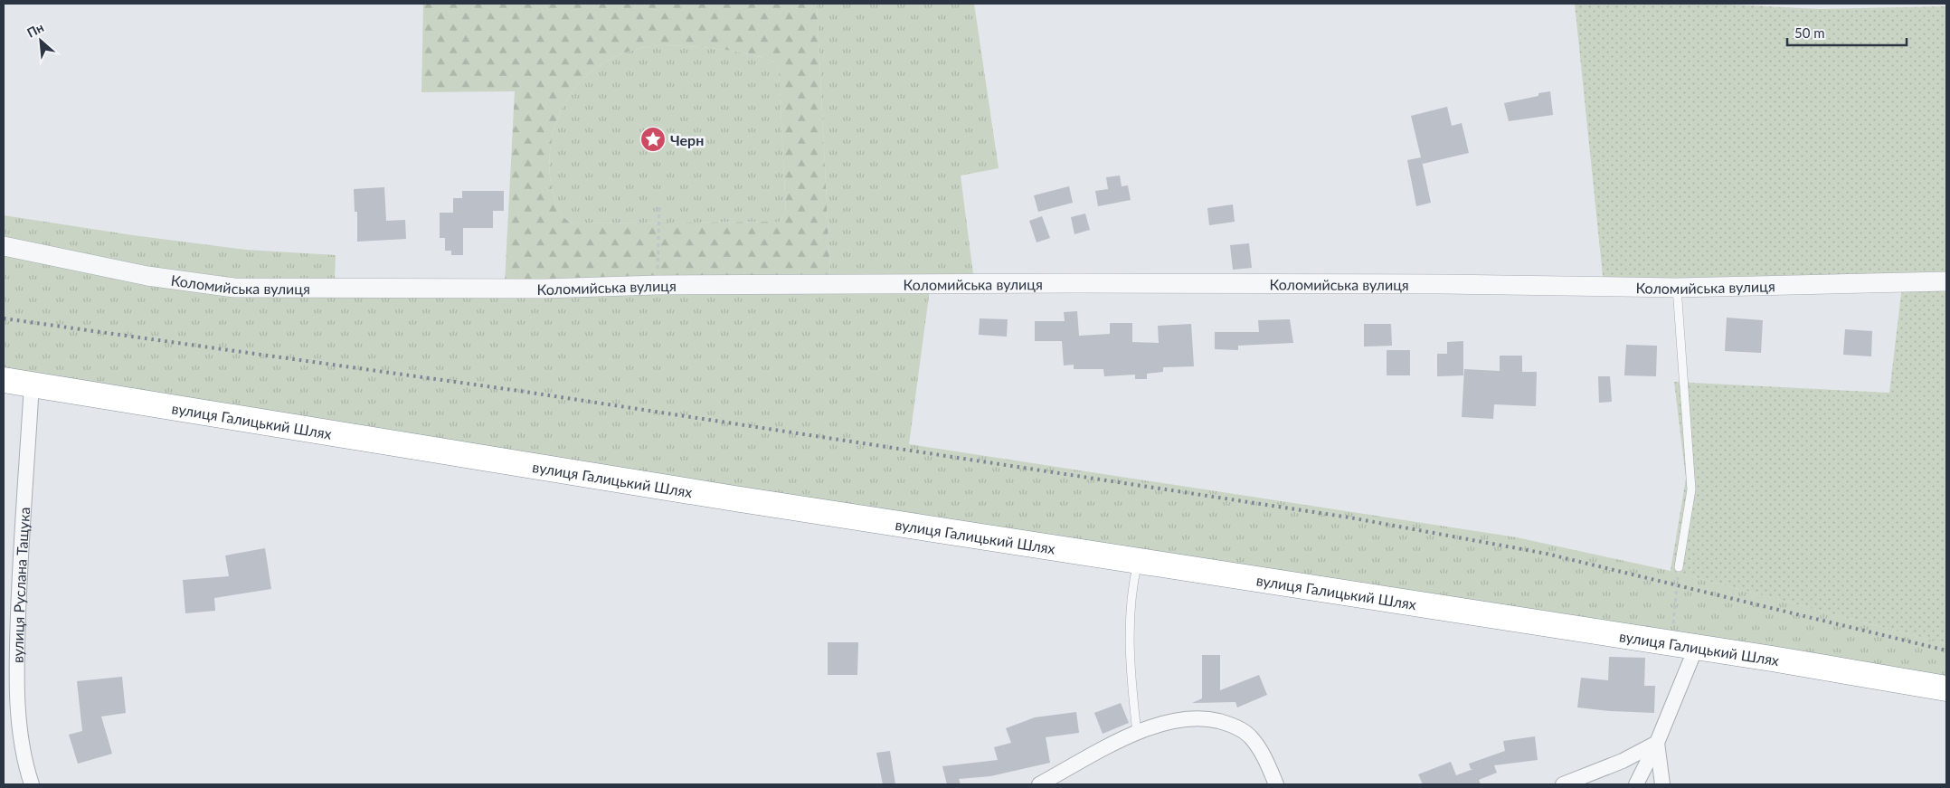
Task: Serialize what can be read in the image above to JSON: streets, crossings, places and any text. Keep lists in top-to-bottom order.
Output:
{
  "streets": {
    "highway": ["вулиця Галицький Шлях"],
    "street": ["Коломийська вулиця", "вулиця Руслана Тащука"]
  },
  "crossings": [
    ["вулиця Галицький Шлях", "вулиця Руслана Тащука"]
  ],
  "places": {
    "place": ["Черн"]
  },
  "scale_bar": "50 m",
  "north": "top left"
}
